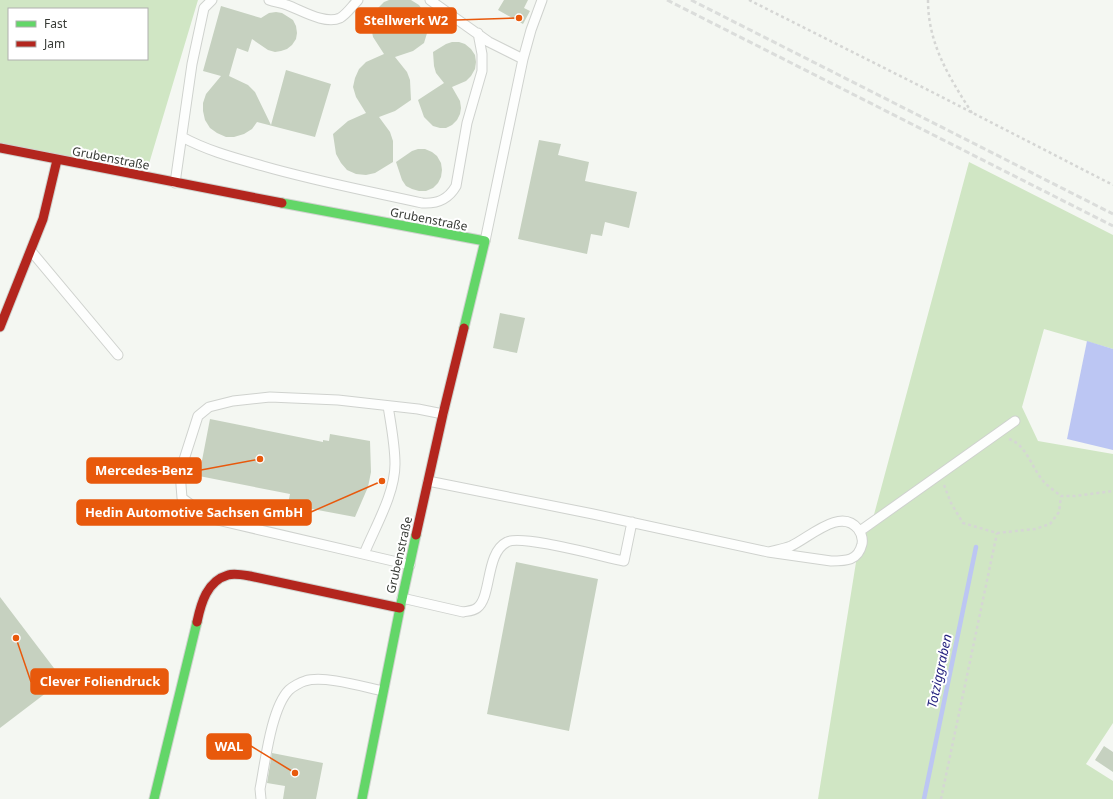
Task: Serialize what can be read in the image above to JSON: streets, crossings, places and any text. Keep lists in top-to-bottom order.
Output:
{
  "streets": {
    "street": ["Grubenstraße"]
  },
  "water": ["Totziggraben"],
  "places": [
    "Stellwerk W2",
    "Mercedes-Benz",
    "Hedin Automotive Sachsen GmbH",
    "Clever Foliendruck",
    "WAL"
  ],
  "legend": ["Fast", "Jam"]
}
